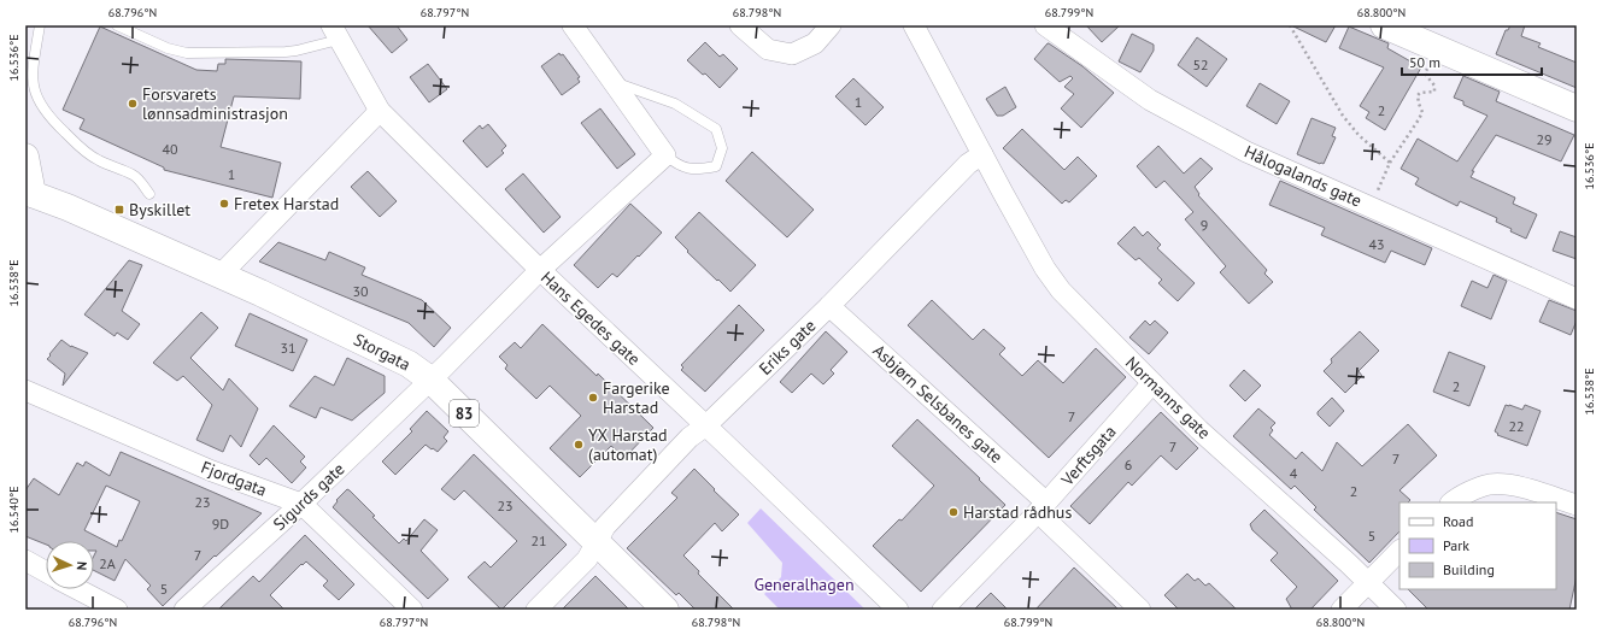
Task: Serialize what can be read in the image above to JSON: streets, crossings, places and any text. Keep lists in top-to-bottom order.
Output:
{
  "streets": {
    "main road": ["Storgata", "83"],
    "street": [
      "Hålogalands gate",
      "Hans Egedes gate",
      "Eriks gate",
      "Normanns gate",
      "Asbjørn Selsbanes gate",
      "Verftsgata",
      "Fjordgata",
      "Sigurds gate"
    ]
  },
  "crossings": [
    ["Hans Egedes gate", "Eriks gate"],
    ["Hans Egedes gate", "Sigurds gate"],
    ["Eriks gate", "Storgata"],
    ["Eriks gate", "Normanns gate"],
    ["Eriks gate", "Asbjørn Selsbanes gate"],
    ["Storgata", "Sigurds gate"],
    ["Normanns gate", "Verftsgata"],
    ["Asbjørn Selsbanes gate", "Verftsgata"],
    ["Fjordgata", "Sigurds gate"]
  ],
  "parks": ["Generalhagen"],
  "places": {
    "other": [
      "Forsvarets lønnsadministrasjon",
      "Fretex Harstad",
      "Fargerike Harstad",
      "YX Harstad (automat)",
      "Harstad rådhus"
    ],
    "transit": ["Byskillet"]
  },
  "house_numbers": [
    "52",
    "1",
    "2",
    "29",
    "40",
    "1",
    "9",
    "43",
    "30",
    "31",
    "2",
    "7",
    "22",
    "7",
    "7",
    "6",
    "4",
    "2",
    "23",
    "23",
    "9D",
    "5",
    "21",
    "7",
    "2A",
    "5"
  ],
  "legend": ["Road", "Park", "Building"],
  "scale_bar": "50 m",
  "north": "right",
  "coordinates": [
    "68.796°N",
    "68.797°N",
    "68.798°N",
    "68.799°N",
    "68.800°N",
    "16.536°E",
    "16.538°E",
    "16.540°E"
  ]
}
